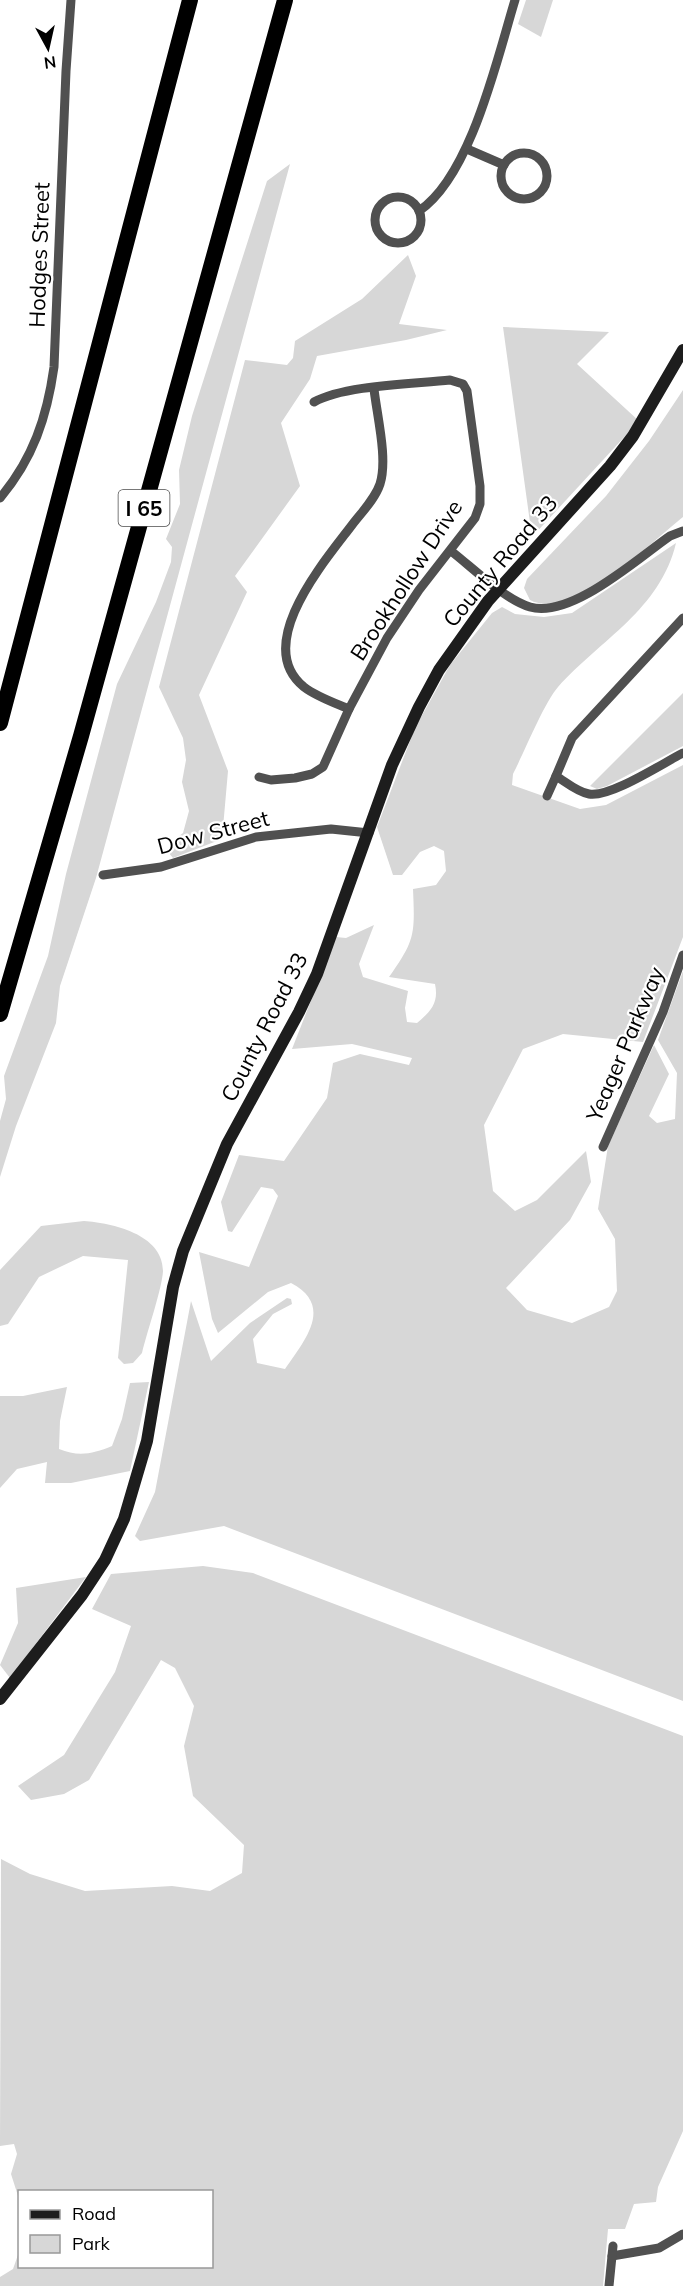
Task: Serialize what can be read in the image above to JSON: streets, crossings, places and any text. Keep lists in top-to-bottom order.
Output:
{
  "streets": {
    "highway": ["I 65"],
    "street": [
      "Hodges Street",
      "County Road 33",
      "Brookhollow Drive",
      "Dow Street",
      "Yeager Parkway"
    ]
  },
  "crossings": [
    ["County Road 33", "Dow Street"]
  ],
  "legend": ["Road", "Park"],
  "north": "bottom"
}
